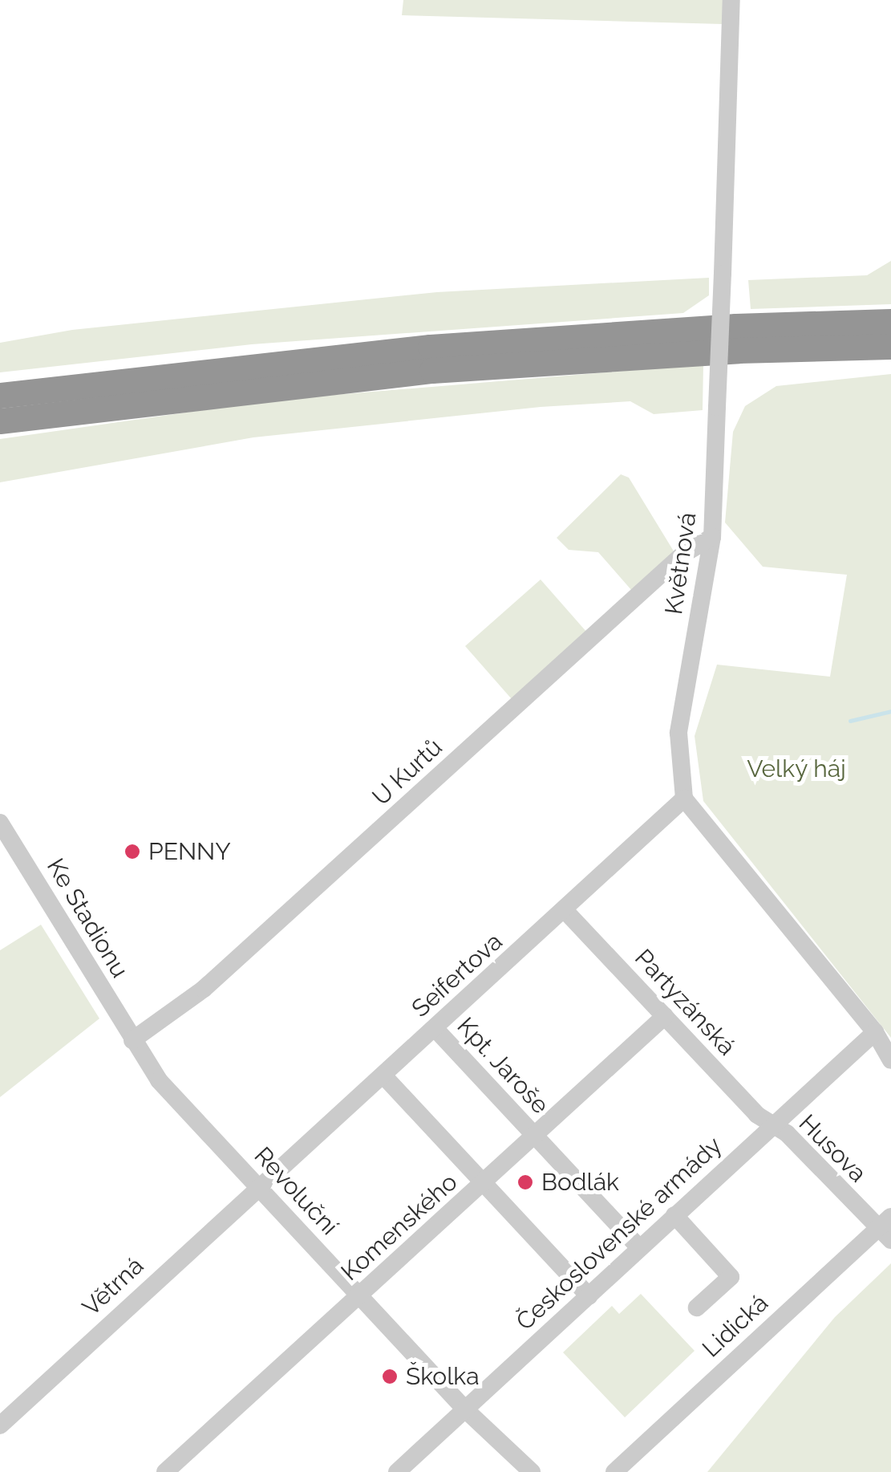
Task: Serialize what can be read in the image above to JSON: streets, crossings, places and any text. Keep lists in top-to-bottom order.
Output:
{
  "streets": {
    "street": [
      "Květnová",
      "U Kurtů",
      "Ke Stadionu",
      "Seifertova",
      "Partyzánská",
      "Kpt. Jaroše",
      "Husova",
      "Revoluční",
      "Komenského",
      "Československé armády",
      "Větrná",
      "Lidická"
    ]
  },
  "crossings": [
    ["Květnová", "U Kurtů"],
    ["Květnová", "Seifertova"],
    ["U Kurtů", "Ke Stadionu"],
    ["U Kurtů", "Revoluční"],
    ["Ke Stadionu", "Revoluční"],
    ["Seifertova", "Partyzánská"],
    ["Seifertova", "Kpt. Jaroše"],
    ["Seifertova", "Revoluční"],
    ["Seifertova", "Větrná"],
    ["Partyzánská", "Husova"],
    ["Partyzánská", "Komenského"],
    ["Partyzánská", "Československé armády"],
    ["Kpt. Jaroše", "Komenského"],
    ["Kpt. Jaroše", "Československé armády"],
    ["Husova", "Československé armády"],
    ["Husova", "Lidická"],
    ["Revoluční", "Komenského"],
    ["Revoluční", "Československé armády"],
    ["Revoluční", "Větrná"]
  ],
  "parks": ["Velký háj"],
  "places": ["PENNY", "Bodlák", "Školka"]
}
